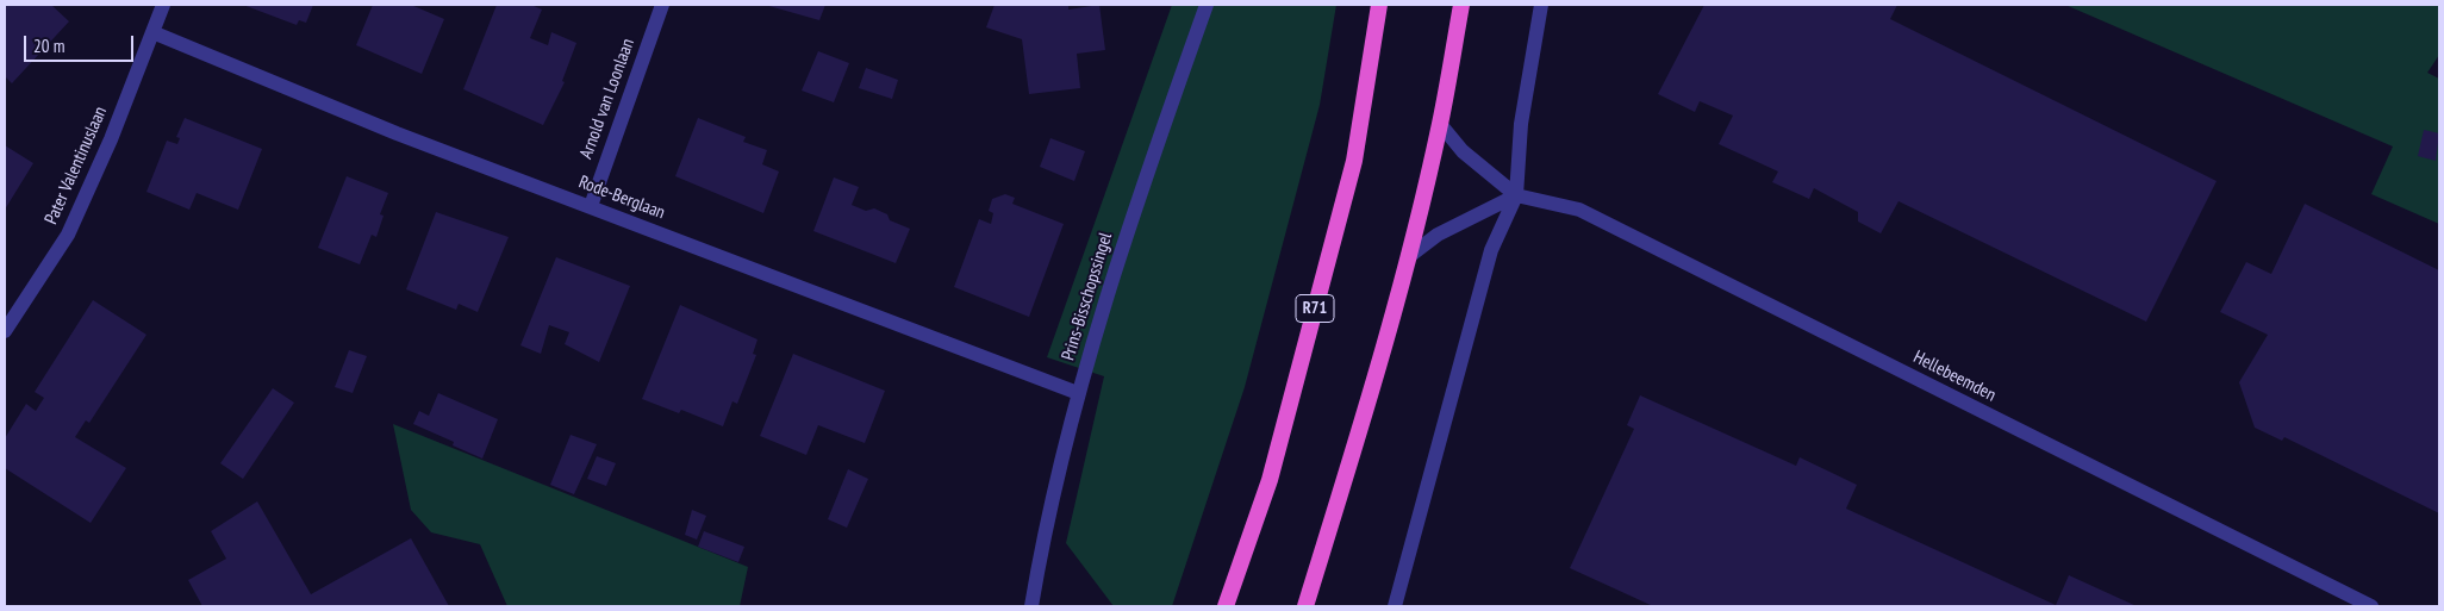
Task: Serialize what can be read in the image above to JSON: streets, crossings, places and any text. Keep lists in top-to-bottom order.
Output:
{
  "streets": {
    "highway": ["R71"],
    "street": [
      "Arnold van Loonlaan",
      "Pater Valentinuslaan",
      "Rode-Berglaan",
      "Prins-Bisschopssingel",
      "Hellebeemden"
    ]
  },
  "crossings": [
    ["Arnold van Loonlaan", "Rode-Berglaan"],
    ["Pater Valentinuslaan", "Rode-Berglaan"],
    ["Rode-Berglaan", "Prins-Bisschopssingel"]
  ],
  "scale_bar": "20 m"
}
